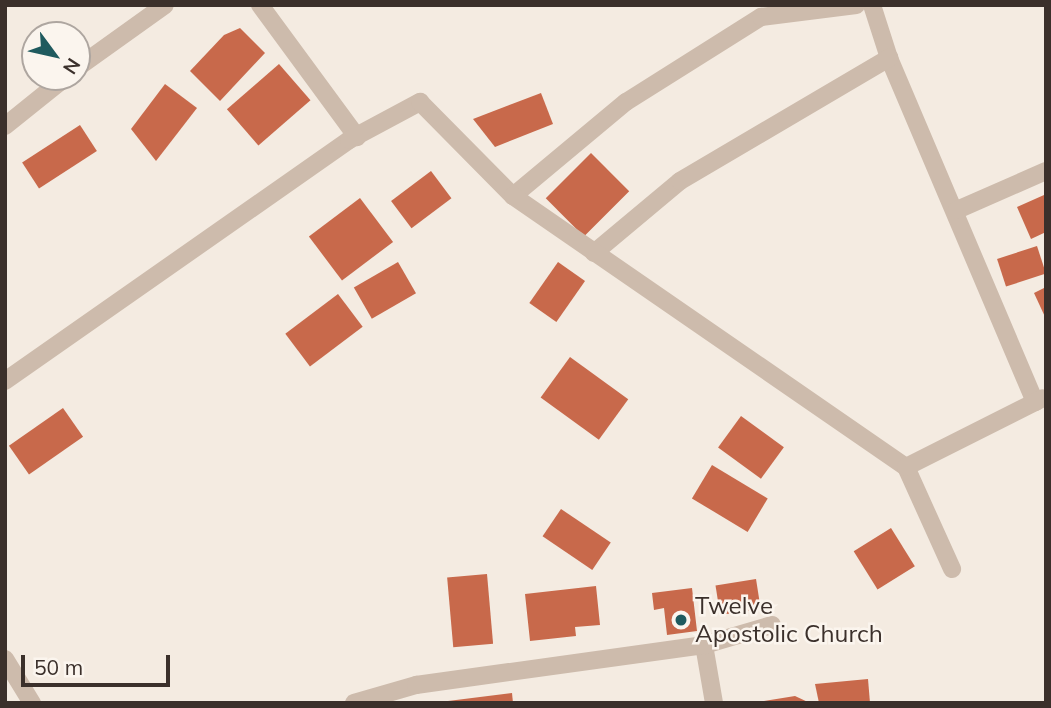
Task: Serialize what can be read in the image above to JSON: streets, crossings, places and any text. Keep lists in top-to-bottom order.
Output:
{
  "places": ["Twelve Apostolic Church"],
  "scale_bar": "50 m",
  "north": "bottom right"
}
